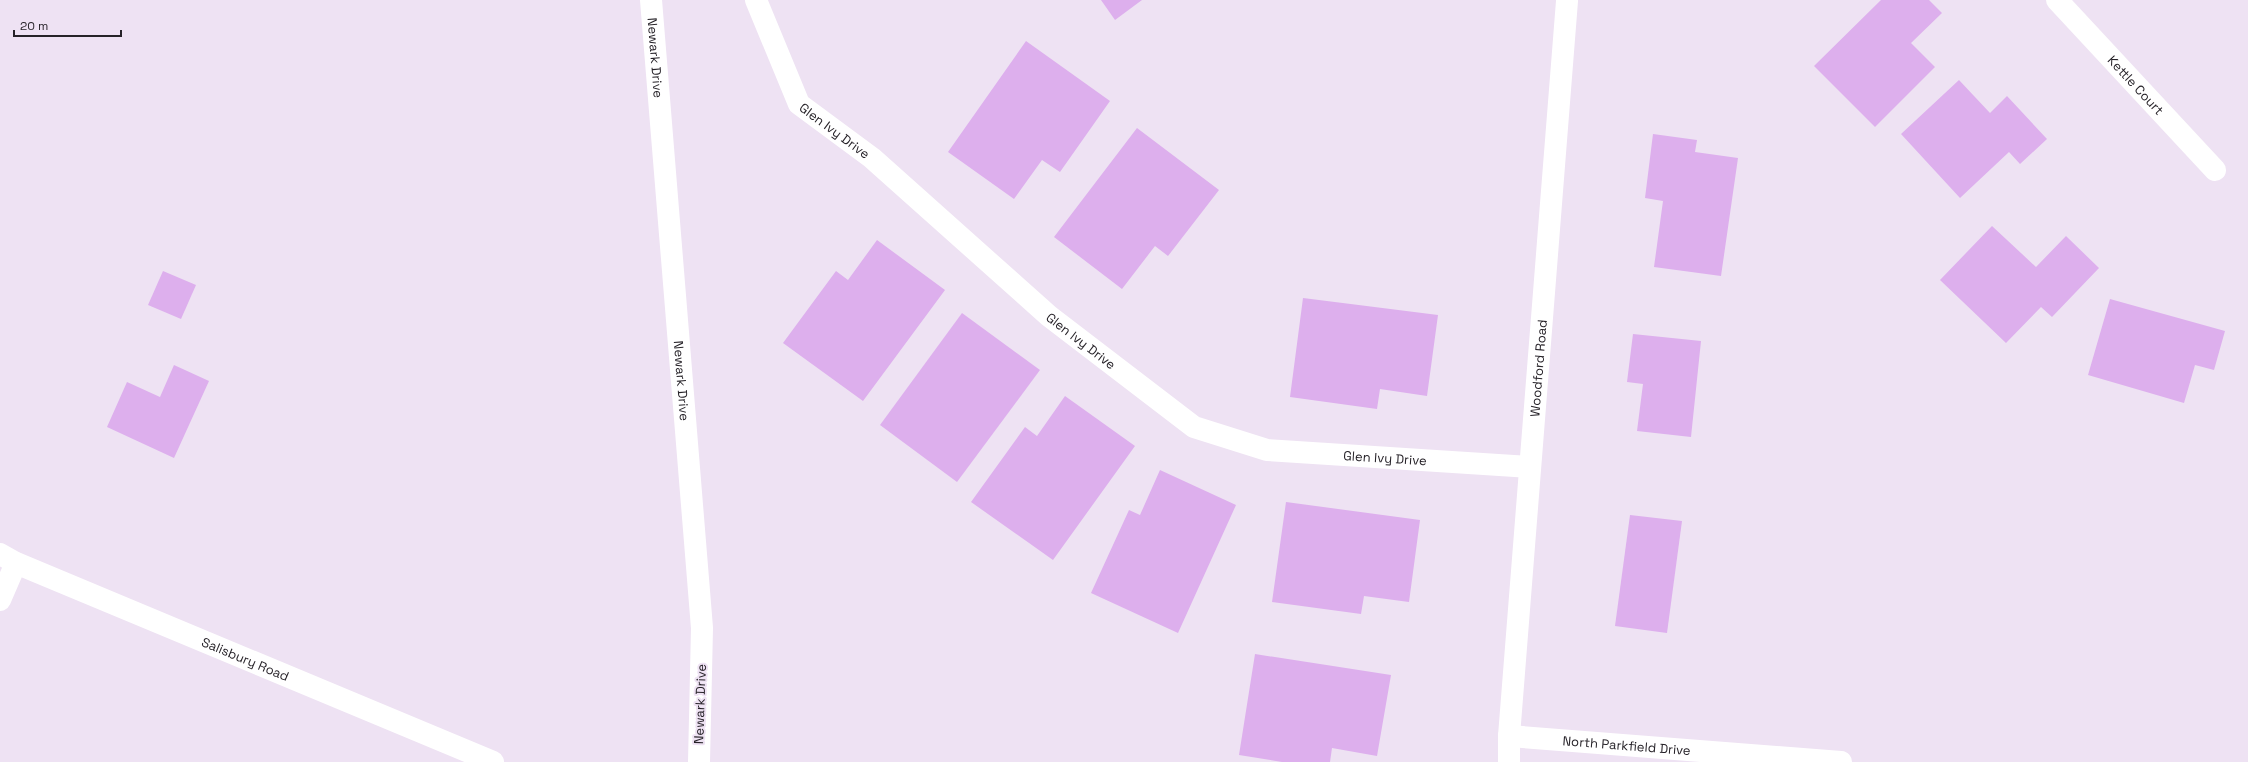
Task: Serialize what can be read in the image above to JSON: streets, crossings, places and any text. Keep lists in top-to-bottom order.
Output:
{
  "streets": {
    "street": [
      "Newark Drive",
      "Kettle Court",
      "Glen Ivy Drive",
      "Woodford Road",
      "Salisbury Road",
      "North Parkfield Drive"
    ]
  },
  "crossings": [
    ["Glen Ivy Drive", "Woodford Road"],
    ["Woodford Road", "North Parkfield Drive"]
  ],
  "scale_bar": "20 m"
}
